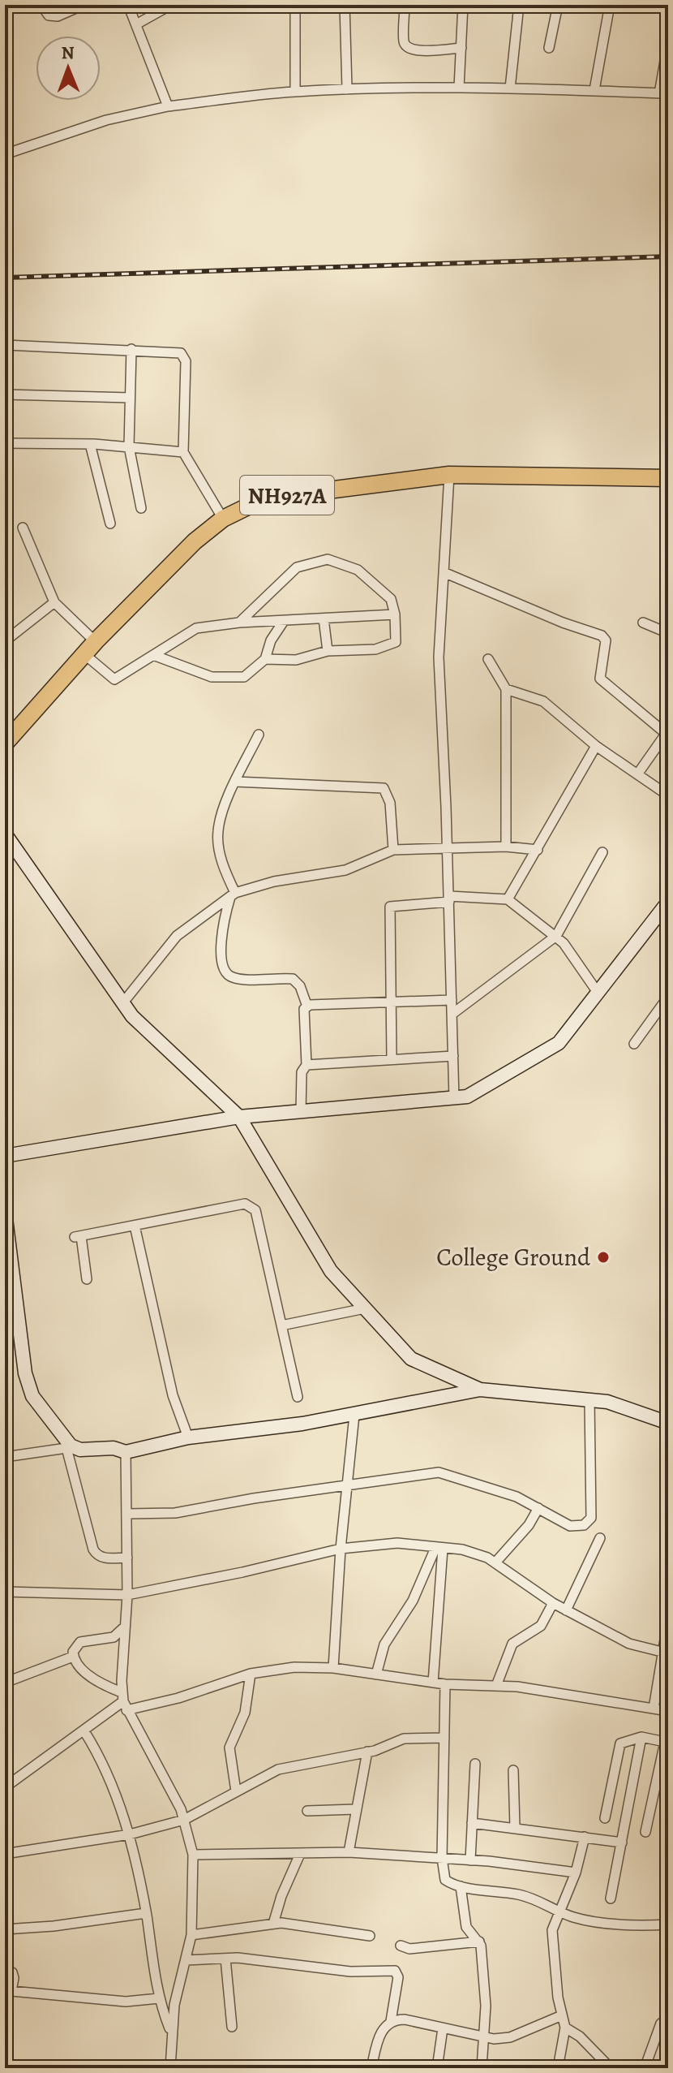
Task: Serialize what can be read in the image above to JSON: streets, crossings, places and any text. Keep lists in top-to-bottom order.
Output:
{
  "streets": {
    "highway": ["NH927A"]
  },
  "places": ["College Ground"],
  "north": "top"
}
